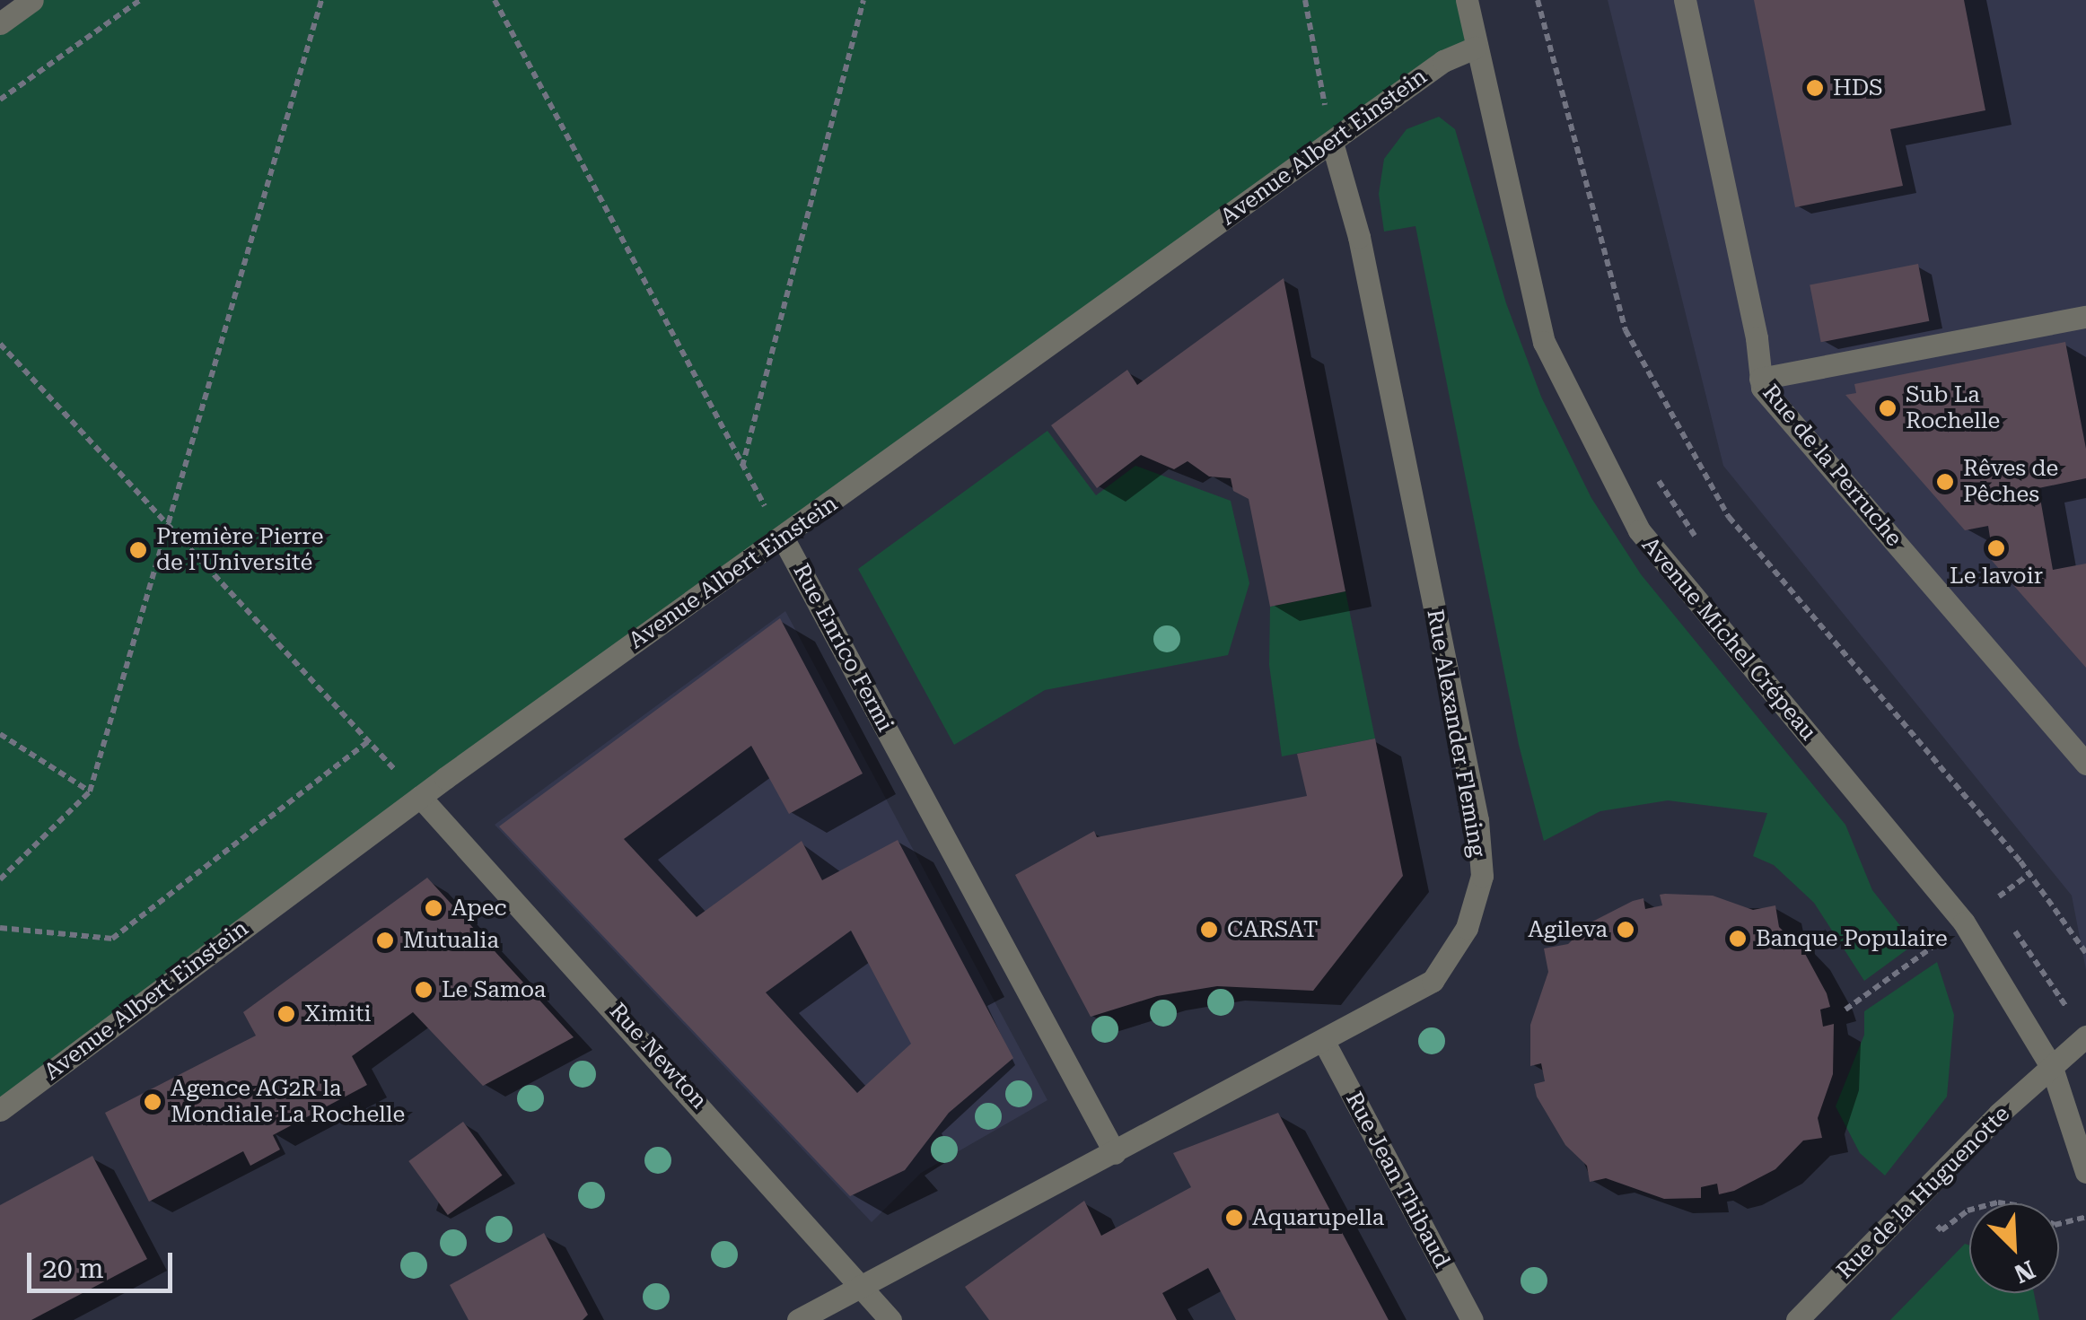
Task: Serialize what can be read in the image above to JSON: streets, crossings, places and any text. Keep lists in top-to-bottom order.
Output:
{
  "streets": {
    "street": [
      "Avenue Albert Einstein",
      "Rue de la Perruche",
      "Avenue Michel Crépeau",
      "Rue Enrico Fermi",
      "Rue Alexander Fleming",
      "Rue Newton",
      "Rue Jean Thibaud",
      "Rue de la Huguenotte"
    ]
  },
  "crossings": [
    ["Avenue Albert Einstein", "Avenue Michel Crépeau"],
    ["Avenue Albert Einstein", "Rue Enrico Fermi"],
    ["Avenue Albert Einstein", "Rue Alexander Fleming"],
    ["Avenue Albert Einstein", "Rue Newton"],
    ["Avenue Michel Crépeau", "Rue de la Huguenotte"],
    ["Rue Enrico Fermi", "Rue Alexander Fleming"],
    ["Rue Alexander Fleming", "Rue Newton"],
    ["Rue Alexander Fleming", "Rue Jean Thibaud"]
  ],
  "places": [
    "HDS",
    "Sub La Rochelle",
    "Rêves de Pêches",
    "Le lavoir",
    "Première Pierre de l'Université",
    "Apec",
    "CARSAT",
    "Agileva",
    "Banque Populaire",
    "Mutualia",
    "Le Samoa",
    "Ximiti",
    "Agence AG2R la Mondiale La Rochelle",
    "Aquarupella"
  ],
  "scale_bar": "20 m",
  "north": "bottom right"
}
